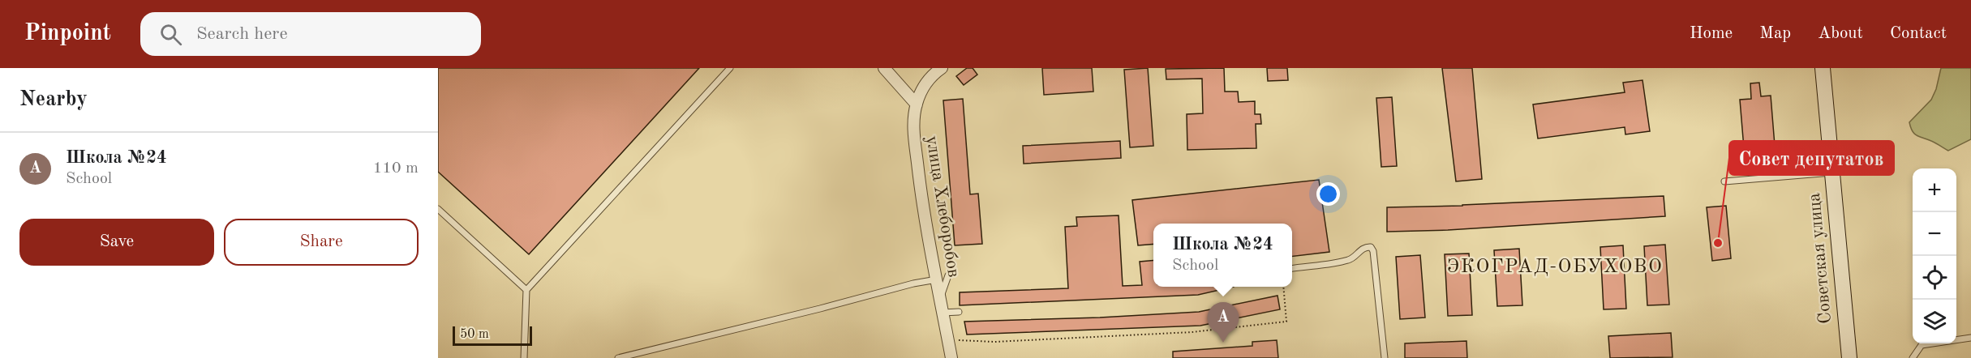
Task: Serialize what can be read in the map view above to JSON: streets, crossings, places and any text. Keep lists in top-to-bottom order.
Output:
{
  "streets": {
    "main road": ["Советская улица"],
    "street": ["улица Хлеборобов"]
  },
  "districts": ["ЭКОГРАД-ОБУХОВО"],
  "places": ["Совет депутатов"],
  "scale_bar": "50 m",
  "page": {
    "header": "Pinpoint",
    "search": "Search here",
    "nav": [
      "Home",
      "Map",
      "About",
      "Contact"
    ],
    "heading": "Nearby",
    "list": [
      {
        "mark": "A",
        "name": "Школа №24",
        "note": "School",
        "value": "110 m"
      }
    ],
    "map_buttons": ["+", "−"],
    "buttons": ["Save", "Share"],
    "popup": ["Школа №24", "School"],
    "pins": "A",
    "scale": "50 m"
  }
}
